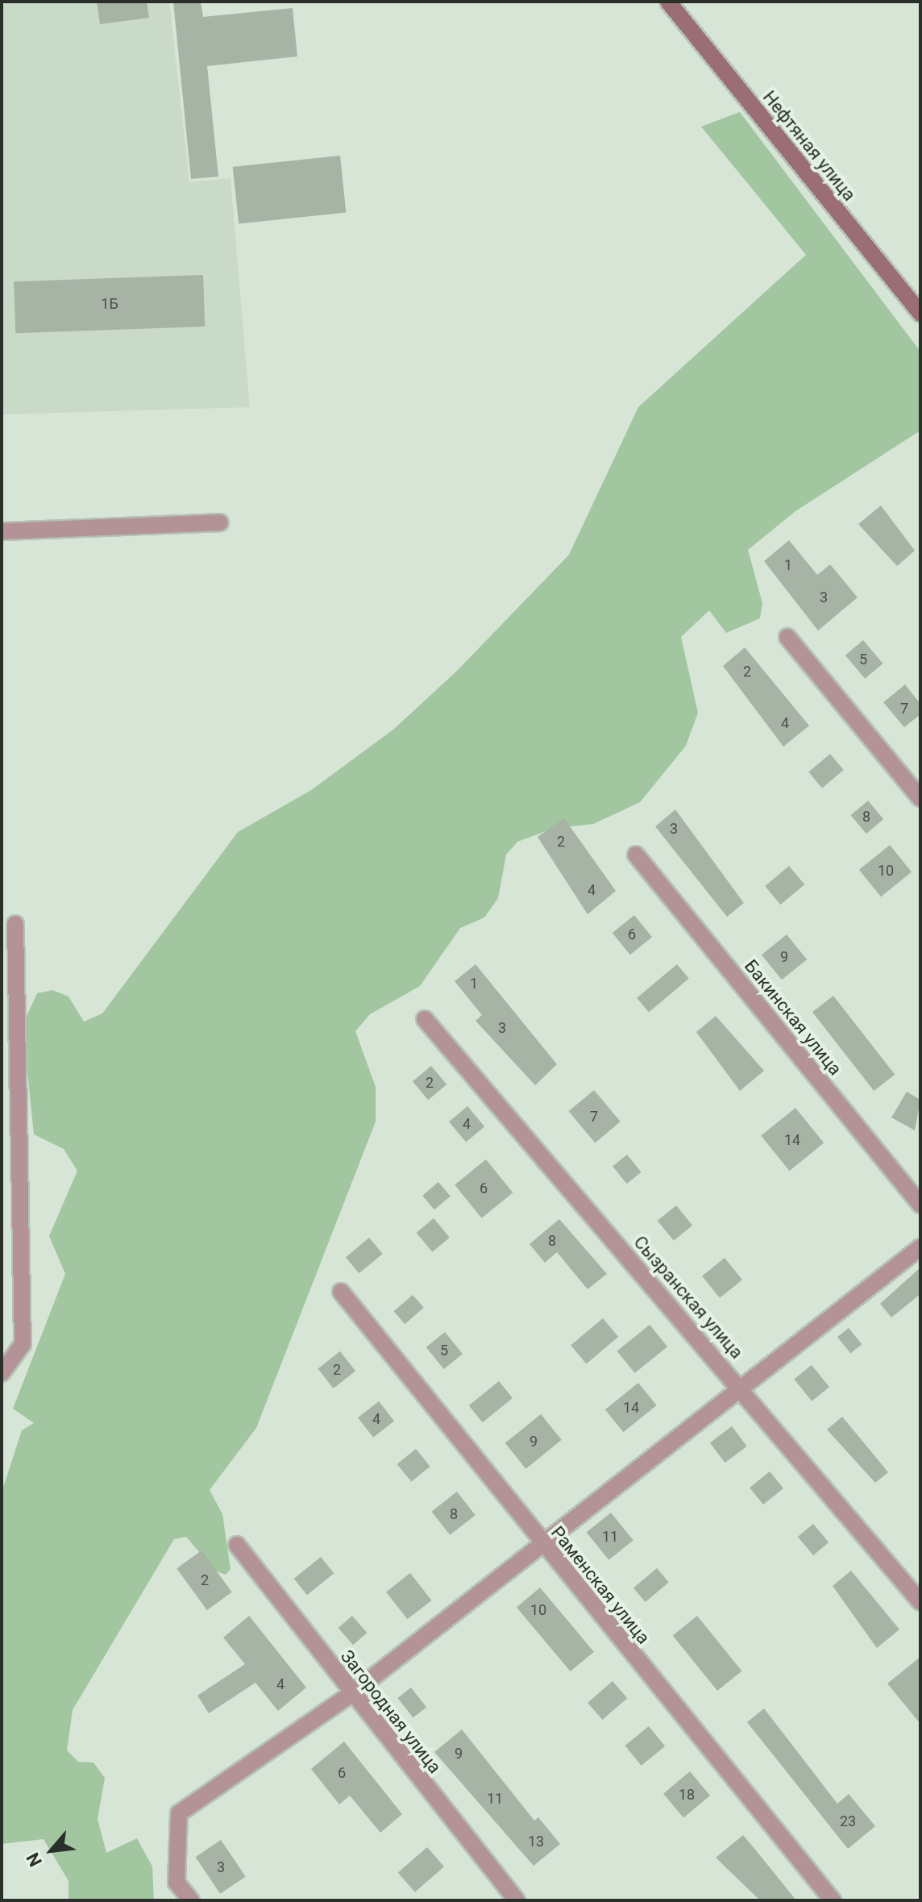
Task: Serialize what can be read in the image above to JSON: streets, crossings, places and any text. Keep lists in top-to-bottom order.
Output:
{
  "streets": {
    "street": [
      "Нефтяная улица",
      "Бакинская улица",
      "Сызранская улица",
      "Раменская улица",
      "Загородная улица"
    ]
  },
  "house_numbers": [
    "1Б",
    "1",
    "3",
    "5",
    "2",
    "7",
    "4",
    "8",
    "3",
    "2",
    "10",
    "4",
    "6",
    "9",
    "1",
    "3",
    "2",
    "7",
    "4",
    "14",
    "6",
    "8",
    "5",
    "2",
    "14",
    "4",
    "9",
    "8",
    "11",
    "2",
    "10",
    "4",
    "9",
    "6",
    "18",
    "11",
    "23",
    "13",
    "3"
  ],
  "north": "bottom left"
}
